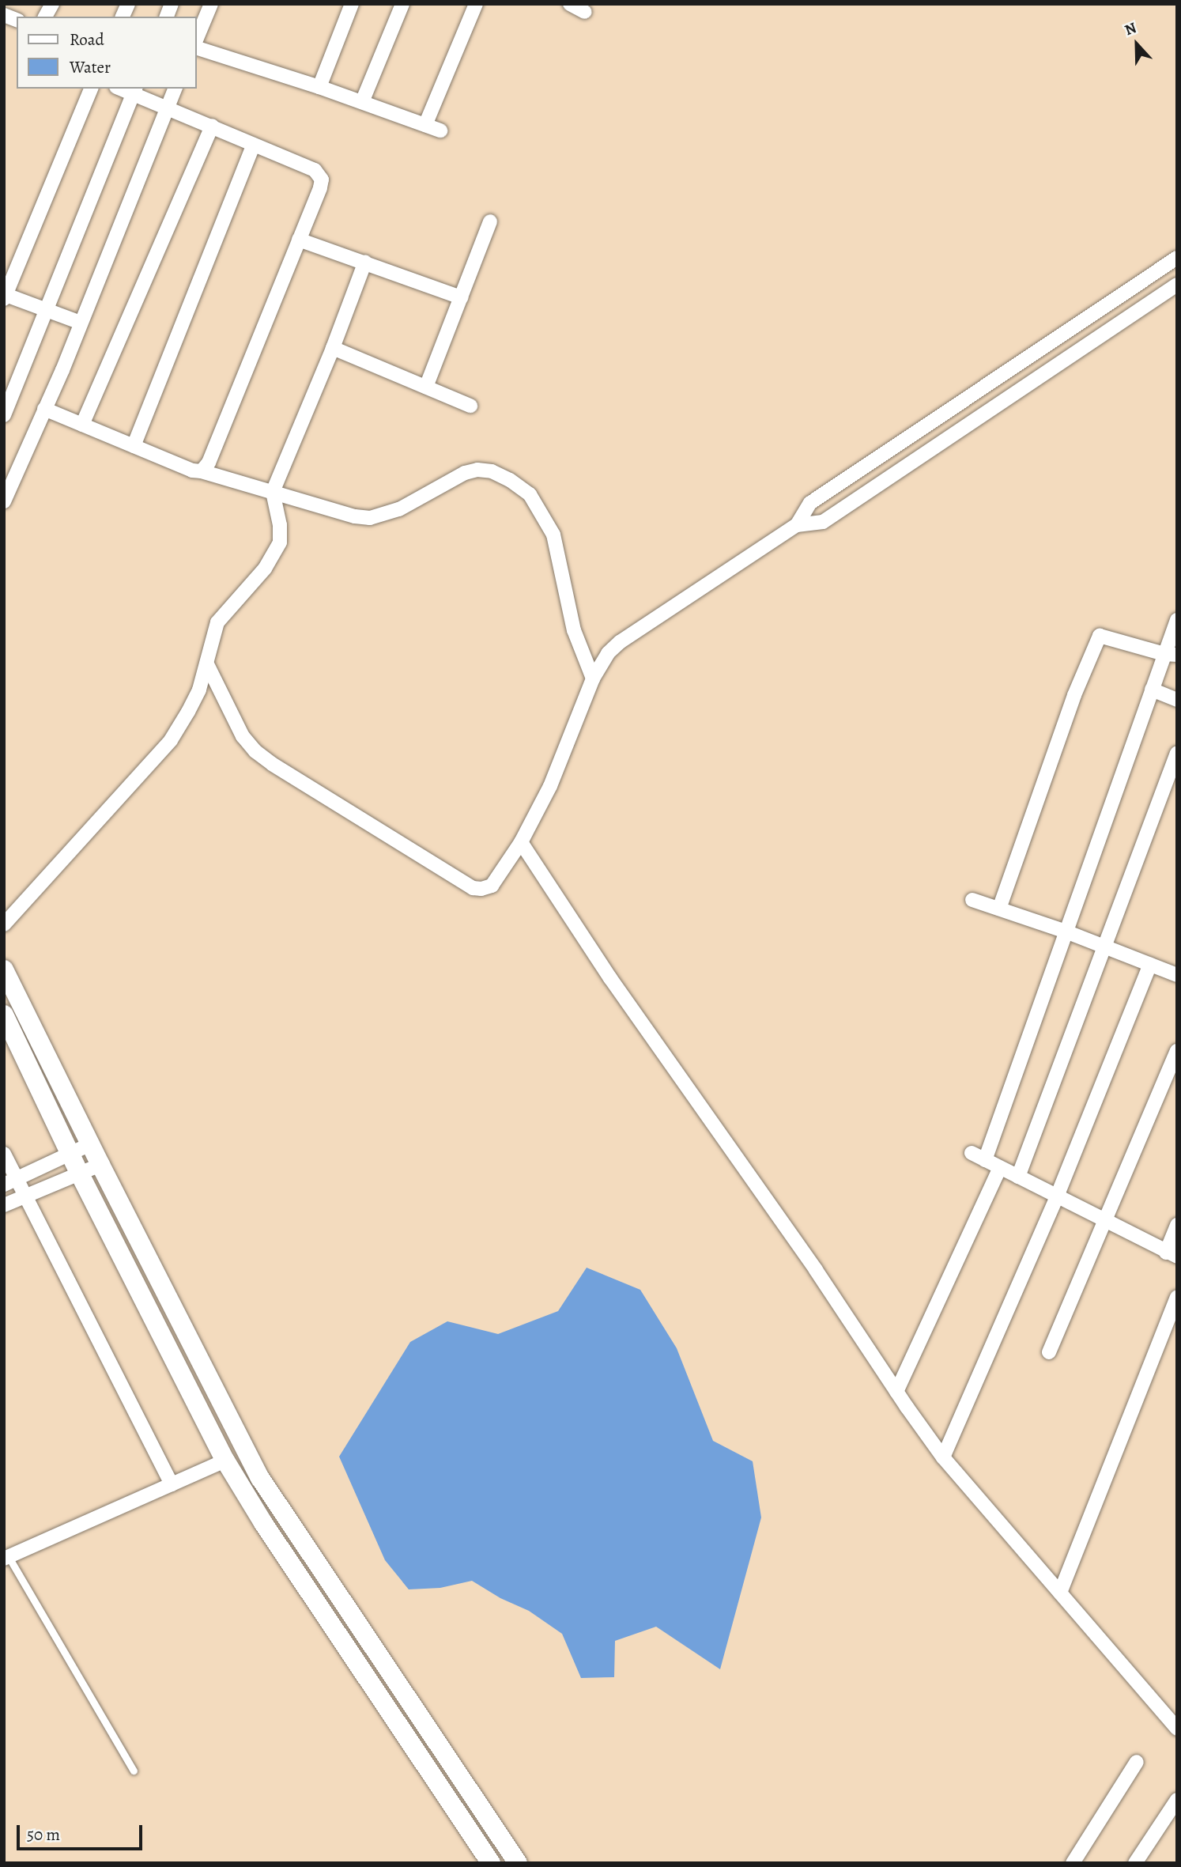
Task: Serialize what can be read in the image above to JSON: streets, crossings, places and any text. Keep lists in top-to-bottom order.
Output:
{
  "legend": ["Road", "Water"],
  "scale_bar": "50 m",
  "north": "top"
}
